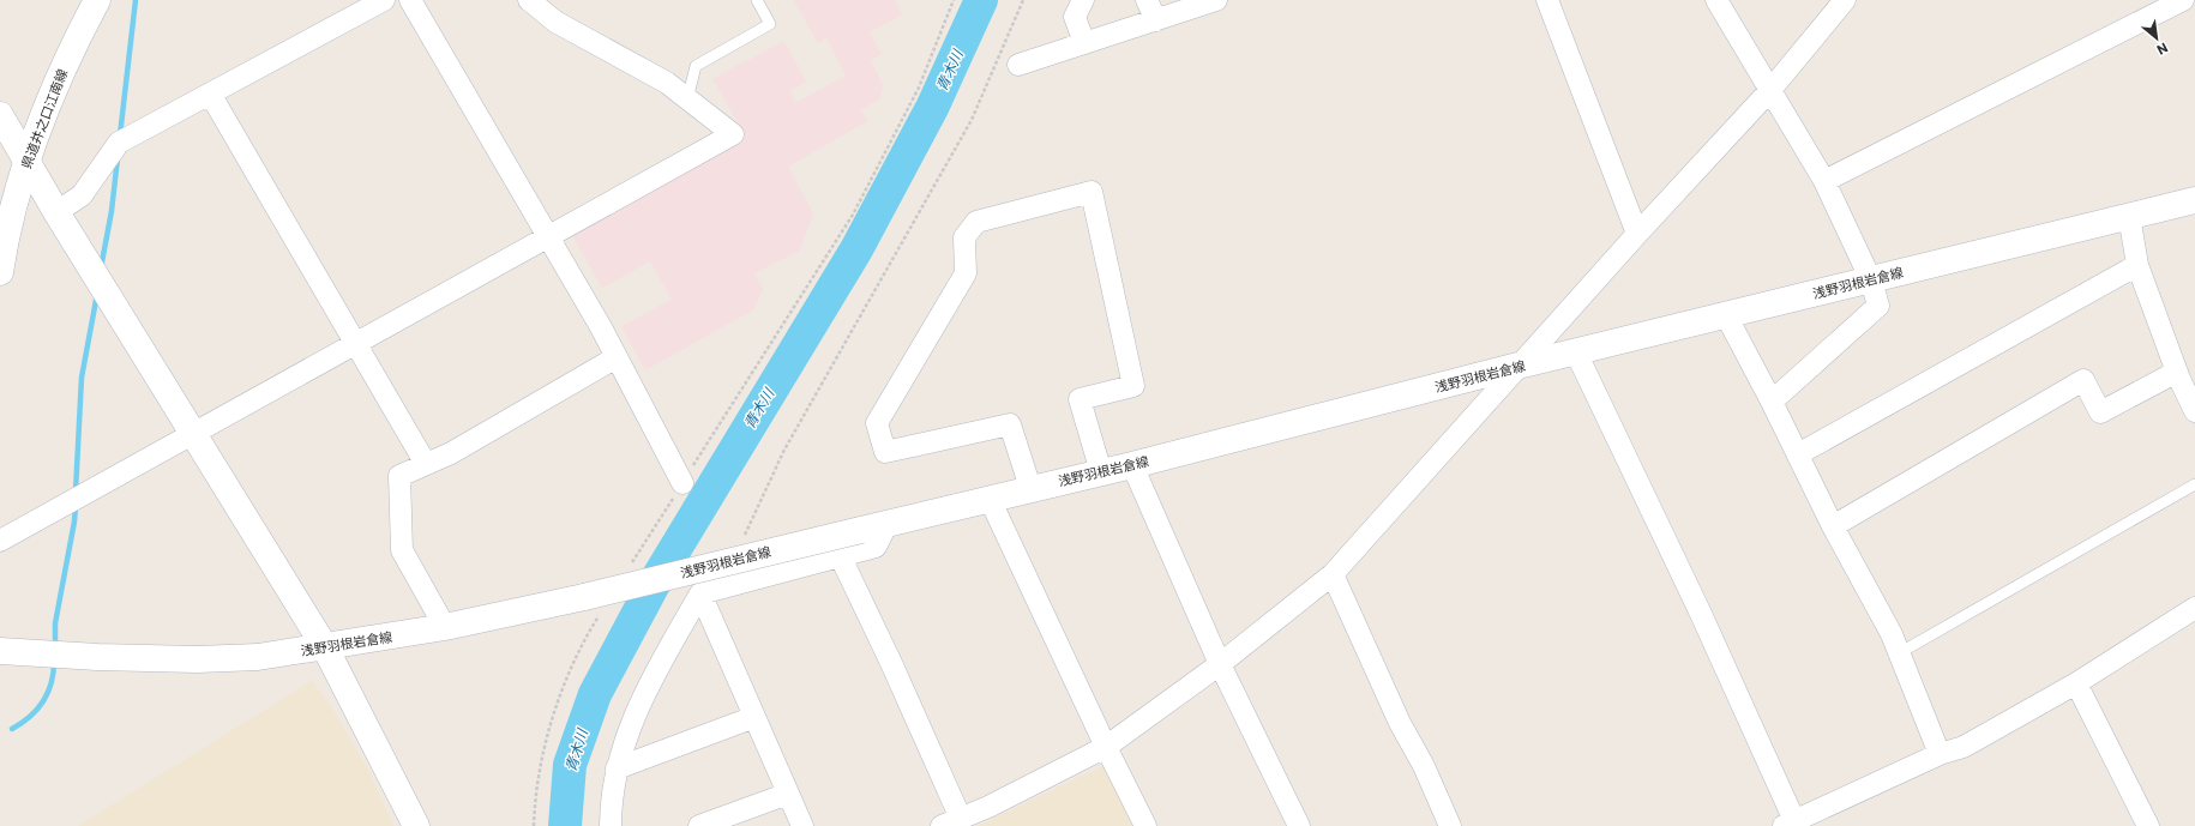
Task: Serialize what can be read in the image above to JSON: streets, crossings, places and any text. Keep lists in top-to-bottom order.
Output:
{
  "streets": {
    "main road": ["県道井之口江南線", "浅野羽根岩倉線"]
  },
  "water": ["青木川"],
  "north": "bottom right"
}
